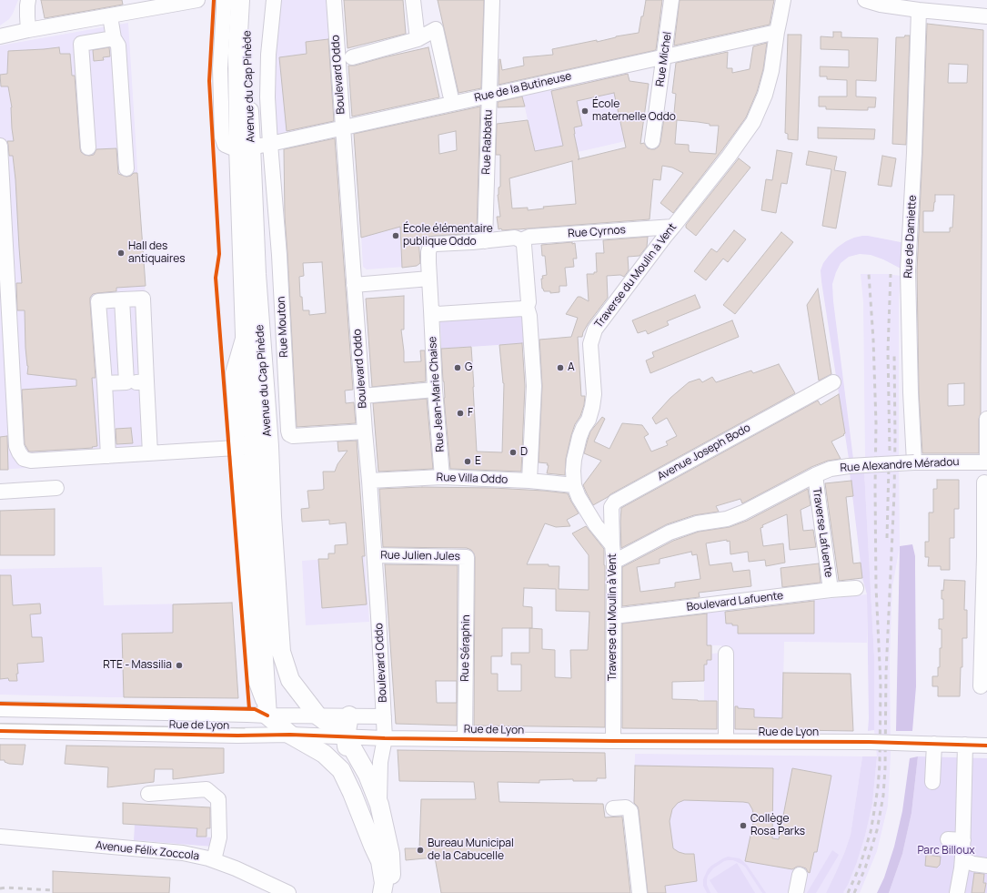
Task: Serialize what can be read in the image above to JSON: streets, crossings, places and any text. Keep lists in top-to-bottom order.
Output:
{
  "streets": {
    "main road": ["Avenue du Cap Pinède"],
    "street": [
      "Rue Michel",
      "Boulevard Oddo",
      "Rue de la Butineuse",
      "Rue Rabbatu",
      "Rue Cyrnos",
      "Rue de Damiette",
      "Traverse du Moulin à Vent",
      "Rue Mouton",
      "Rue Jean-Marie Chaise",
      "Avenue Joseph Bodo",
      "Rue Alexandre Méradou",
      "Rue Villa Oddo",
      "Traverse Lafuente",
      "Rue Julien Jules",
      "Boulevard Lafuente",
      "Rue Séraphin",
      "Rue de Lyon",
      "Avenue Félix Zoccola"
    ]
  },
  "crossings": [
    ["Rue Michel", "Rue de la Butineuse"],
    ["Boulevard Oddo", "Rue de la Butineuse"],
    ["Boulevard Oddo", "Rue Mouton"],
    ["Boulevard Oddo", "Rue Villa Oddo"],
    ["Boulevard Oddo", "Rue Julien Jules"],
    ["Boulevard Oddo", "Rue de Lyon"],
    ["Avenue du Cap Pinède", "Rue de la Butineuse"],
    ["Avenue du Cap Pinède", "Rue de Lyon"],
    ["Rue de la Butineuse", "Rue Rabbatu"],
    ["Rue de la Butineuse", "Traverse du Moulin à Vent"],
    ["Rue de la Butineuse", "Rue Mouton"],
    ["Rue Rabbatu", "Rue Cyrnos"],
    ["Rue Rabbatu", "Rue Jean-Marie Chaise"],
    ["Rue Cyrnos", "Traverse du Moulin à Vent"],
    ["Rue Cyrnos", "Rue Jean-Marie Chaise"],
    ["Rue de Damiette", "Rue Alexandre Méradou"],
    ["Traverse du Moulin à Vent", "Avenue Joseph Bodo"],
    ["Traverse du Moulin à Vent", "Rue Alexandre Méradou"],
    ["Traverse du Moulin à Vent", "Rue Villa Oddo"],
    ["Traverse du Moulin à Vent", "Boulevard Lafuente"],
    ["Traverse du Moulin à Vent", "Rue de Lyon"],
    ["Rue Jean-Marie Chaise", "Rue Villa Oddo"],
    ["Rue Alexandre Méradou", "Traverse Lafuente"],
    ["Traverse Lafuente", "Boulevard Lafuente"],
    ["Rue Julien Jules", "Rue Séraphin"],
    ["Rue Séraphin", "Rue de Lyon"]
  ],
  "parks": ["Parc Billoux"],
  "places": [
    "École maternelle Oddo",
    "École élémentaire publique Oddo",
    "Hall des antiquaires",
    "G",
    "A",
    "F",
    "D",
    "E",
    "RTE - Massilia",
    "Collège Rosa Parks",
    "Bureau Municipal de la Cabucelle"
  ]
}
